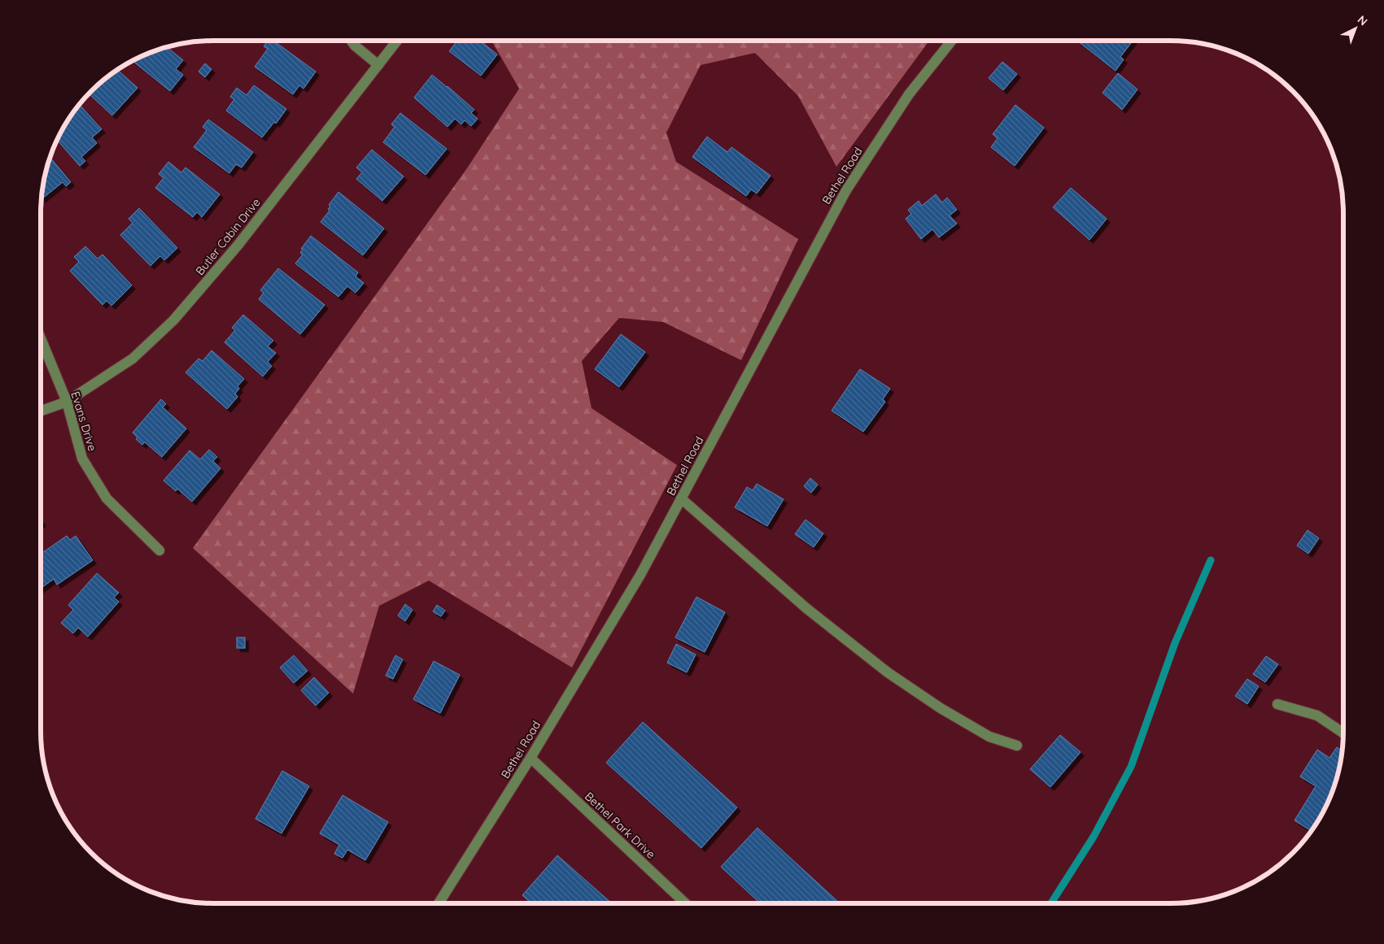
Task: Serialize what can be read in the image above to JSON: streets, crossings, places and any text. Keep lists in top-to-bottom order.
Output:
{
  "streets": {
    "street": [
      "Bethel Road",
      "Butler Cabin Drive",
      "Evans Drive",
      "Bethel Park Drive"
    ]
  },
  "crossings": [
    ["Bethel Road", "Bethel Park Drive"],
    ["Butler Cabin Drive", "Evans Drive"]
  ],
  "north": "top right"
}
